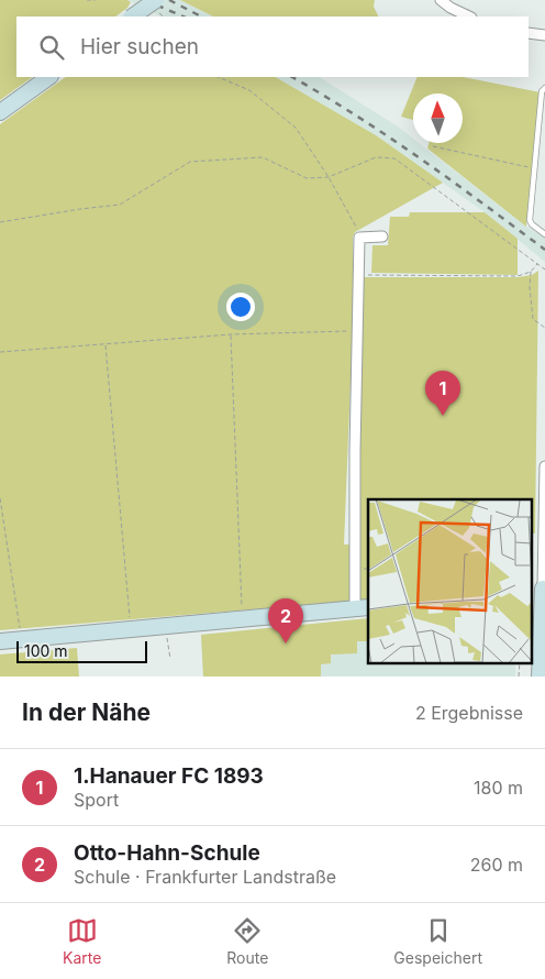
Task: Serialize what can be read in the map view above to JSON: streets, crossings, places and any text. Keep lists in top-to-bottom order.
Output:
{
  "scale_bar": "100 m",
  "north": "top",
  "page": {
    "search": "Hier suchen",
    "pins": ["1", "2"],
    "scale": "100 m",
    "heading": ["In der Nähe", "2 Ergebnisse"],
    "list": [
      {
        "mark": "1",
        "name": "1.Hanauer FC 1893",
        "note": "Sport",
        "value": "180 m"
      },
      {
        "mark": "2",
        "name": "Otto-Hahn-Schule",
        "note": "Schule · Frankfurter Landstraße",
        "value": "260 m"
      }
    ],
    "nav": ["Karte", "Route", "Gespeichert"]
  }
}
